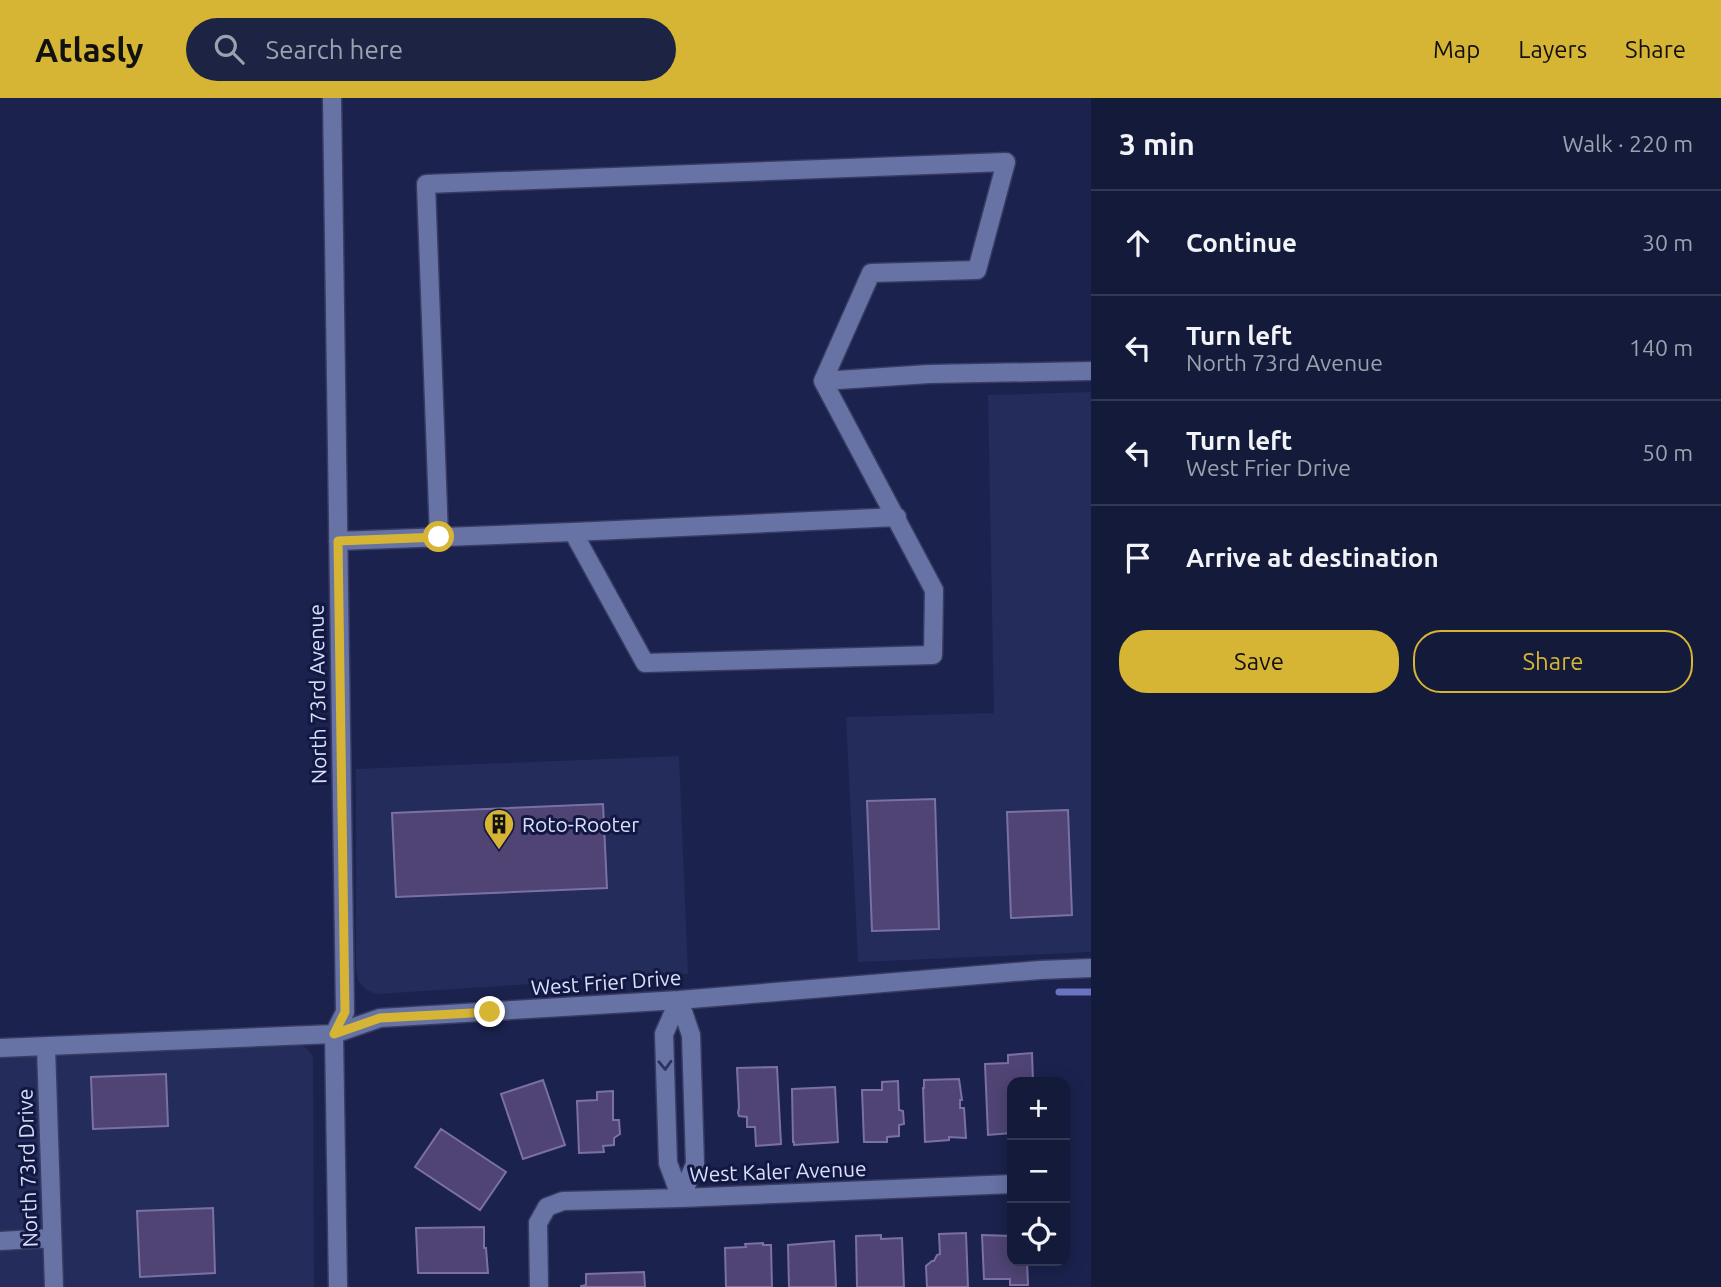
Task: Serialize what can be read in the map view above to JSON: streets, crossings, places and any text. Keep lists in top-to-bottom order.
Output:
{
  "streets": {
    "street": [
      "North 73rd Avenue",
      "West Frier Drive",
      "North 73rd Drive",
      "West Kaler Avenue"
    ]
  },
  "crossings": [
    ["North 73rd Avenue", "West Frier Drive"],
    ["West Frier Drive", "North 73rd Drive"]
  ],
  "places": {
    "building": ["Roto-Rooter"]
  },
  "page": {
    "header": "Atlasly",
    "search": "Search here",
    "nav": ["Map", "Layers", "Share"],
    "heading": ["3 min", "Walk · 220 m"],
    "list": [
      ["Continue", "30 m"],
      ["Turn left", "North 73rd Avenue", "140 m"],
      ["Turn left", "West Frier Drive", "50 m"],
      "Arrive at destination"
    ],
    "buttons": ["Save", "Share"],
    "map_buttons": ["+", "−"]
  }
}
